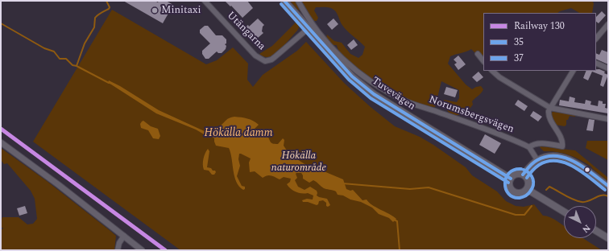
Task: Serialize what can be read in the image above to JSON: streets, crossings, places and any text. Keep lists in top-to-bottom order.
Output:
{
  "streets": {
    "main road": ["Tuvevägen"],
    "street": ["Utängarna", "Norumsbergsvägen"]
  },
  "crossings": [
    ["Utängarna", "Tuvevägen"]
  ],
  "water": ["Hökälla damm"],
  "parks": ["Hökälla naturområde"],
  "places": ["Minitaxi"],
  "lines": ["transit line 35", "transit line 37", "rail line 130"],
  "legend": ["Railway 130", "35", "37"],
  "north": "bottom right"
}
